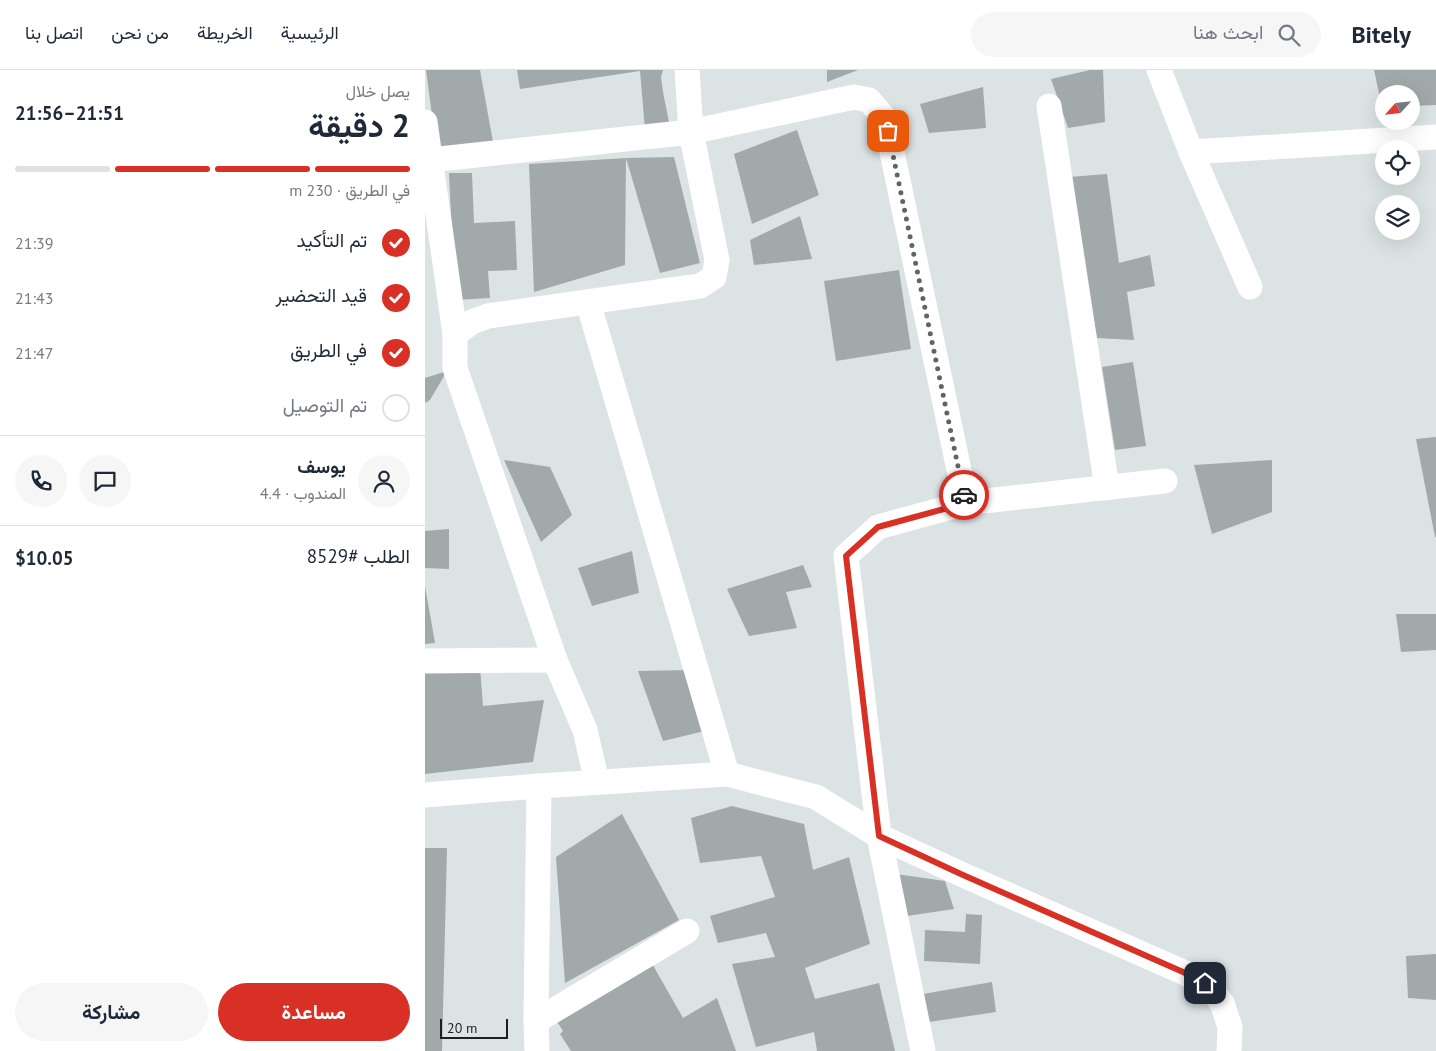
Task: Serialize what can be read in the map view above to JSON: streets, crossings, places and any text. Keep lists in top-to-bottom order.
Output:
{
  "scale_bar": "20 m",
  "north": "bottom left",
  "page": {
    "header": "Bitely",
    "search": "ابحث هنا",
    "nav": [
      "الرئيسية",
      "الخريطة",
      "من نحن",
      "اتصل بنا"
    ],
    "heading": ["2 دقيقة", "يصل خلال", "21:51–21:56"],
    "panel": [
      "يوسف",
      "المندوب · 4.4",
      "الطلب #8529",
      "$10.05"
    ],
    "bar": "في الطريق · 230 m",
    "list": [
      ["تم التأكيد", "21:39"],
      ["قيد التحضير", "21:43"],
      ["في الطريق", "21:47"],
      "تم التوصيل"
    ],
    "buttons": ["مساعدة", "مشاركة"],
    "scale": "20 m"
  }
}
